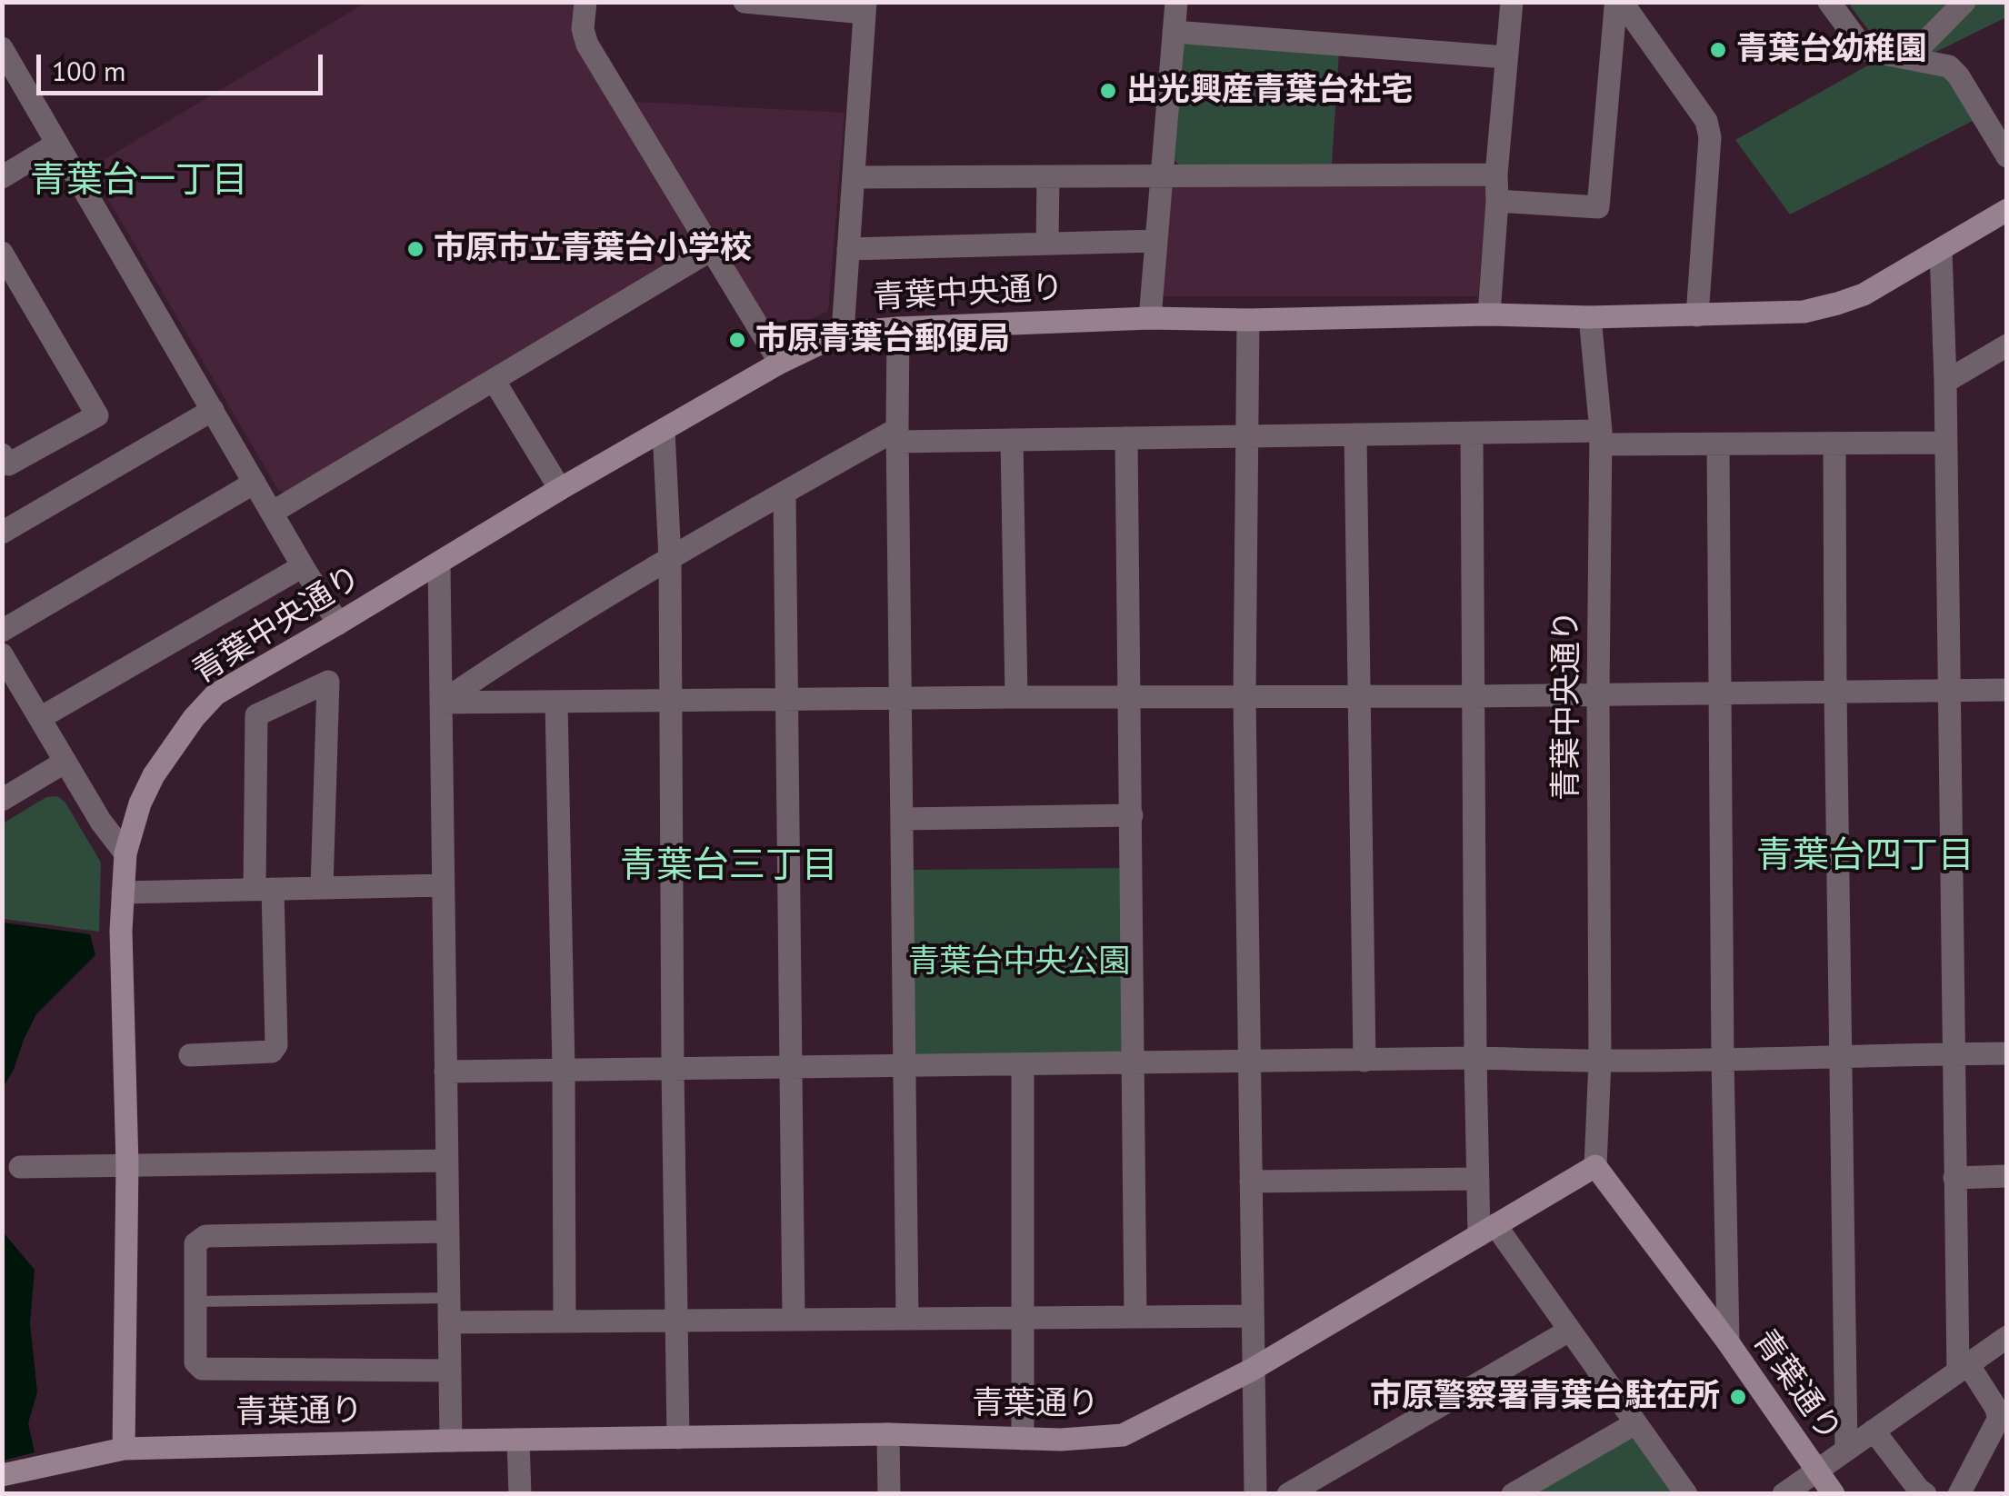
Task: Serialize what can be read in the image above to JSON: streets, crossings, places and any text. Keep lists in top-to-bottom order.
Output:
{
  "streets": {
    "street": ["青葉中央通り", "青葉通り"]
  },
  "crossings": [
    ["青葉中央通り", "青葉通り"]
  ],
  "districts": ["青葉台一丁目", "青葉台四丁目", "青葉台三丁目"],
  "parks": ["青葉台中央公園"],
  "places": [
    "青葉台幼稚園",
    "出光興産青葉台社宅",
    "市原市立青葉台小学校",
    "市原青葉台郵便局",
    "市原警察署青葉台駐在所"
  ],
  "scale_bar": "100 m"
}
